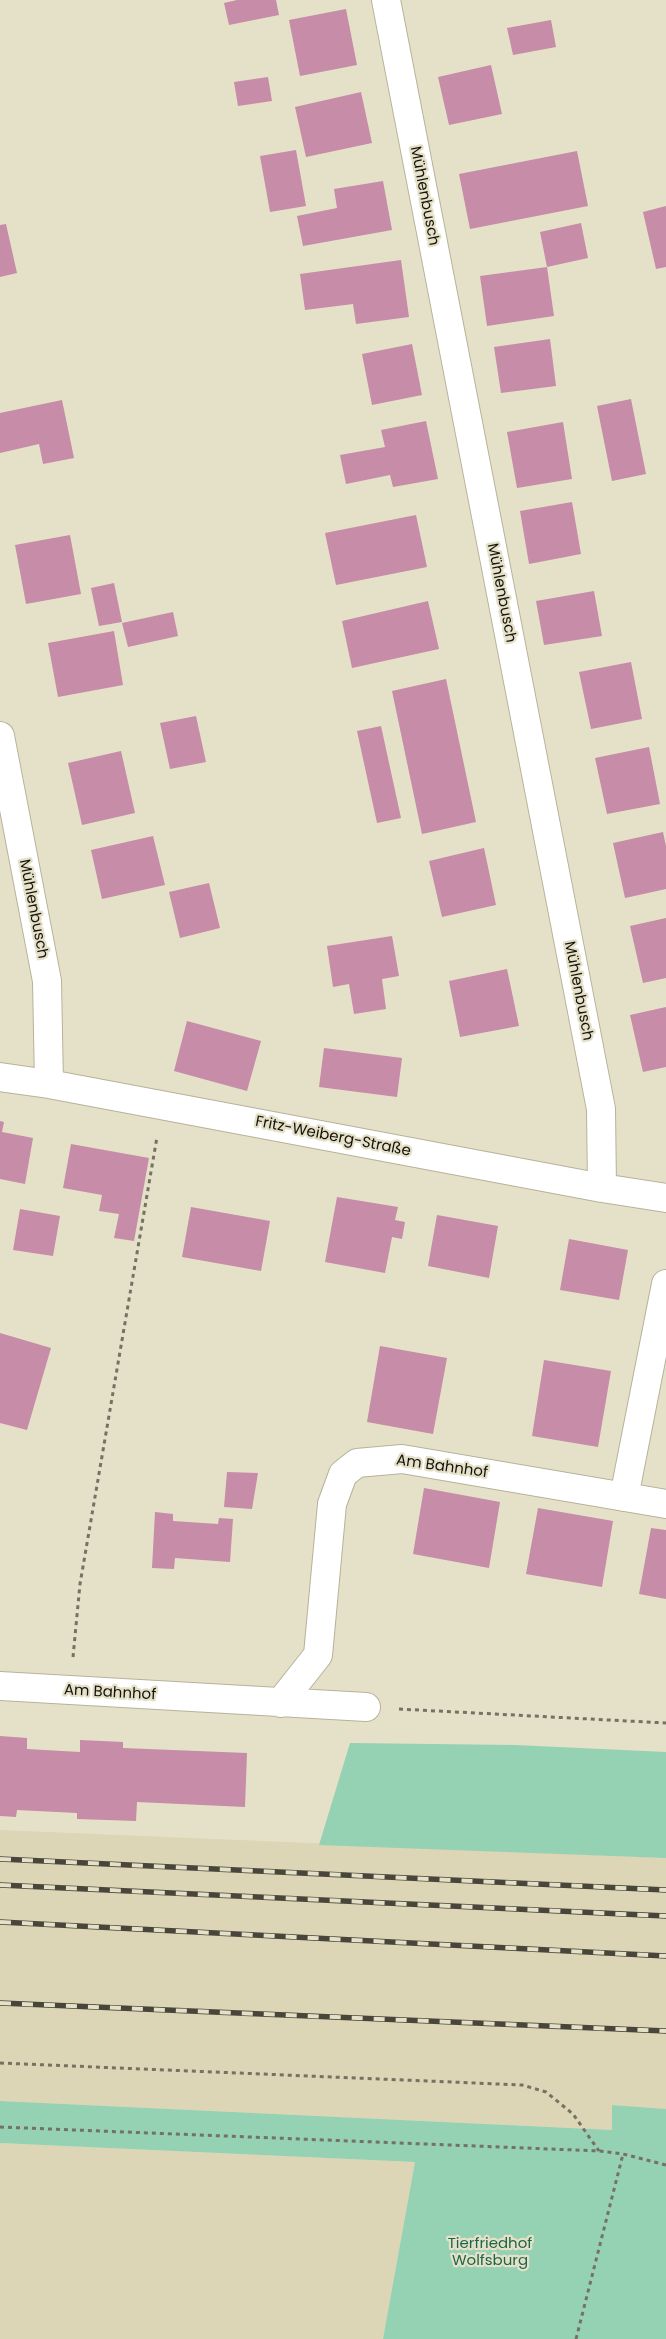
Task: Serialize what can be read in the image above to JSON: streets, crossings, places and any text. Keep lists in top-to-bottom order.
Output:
{
  "streets": {
    "street": ["Mühlenbusch", "Fritz-Weiberg-Straße", "Am Bahnhof"]
  },
  "crossings": [
    ["Mühlenbusch", "Fritz-Weiberg-Straße"]
  ],
  "parks": ["Tierfriedhof Wolfsburg"]
}
